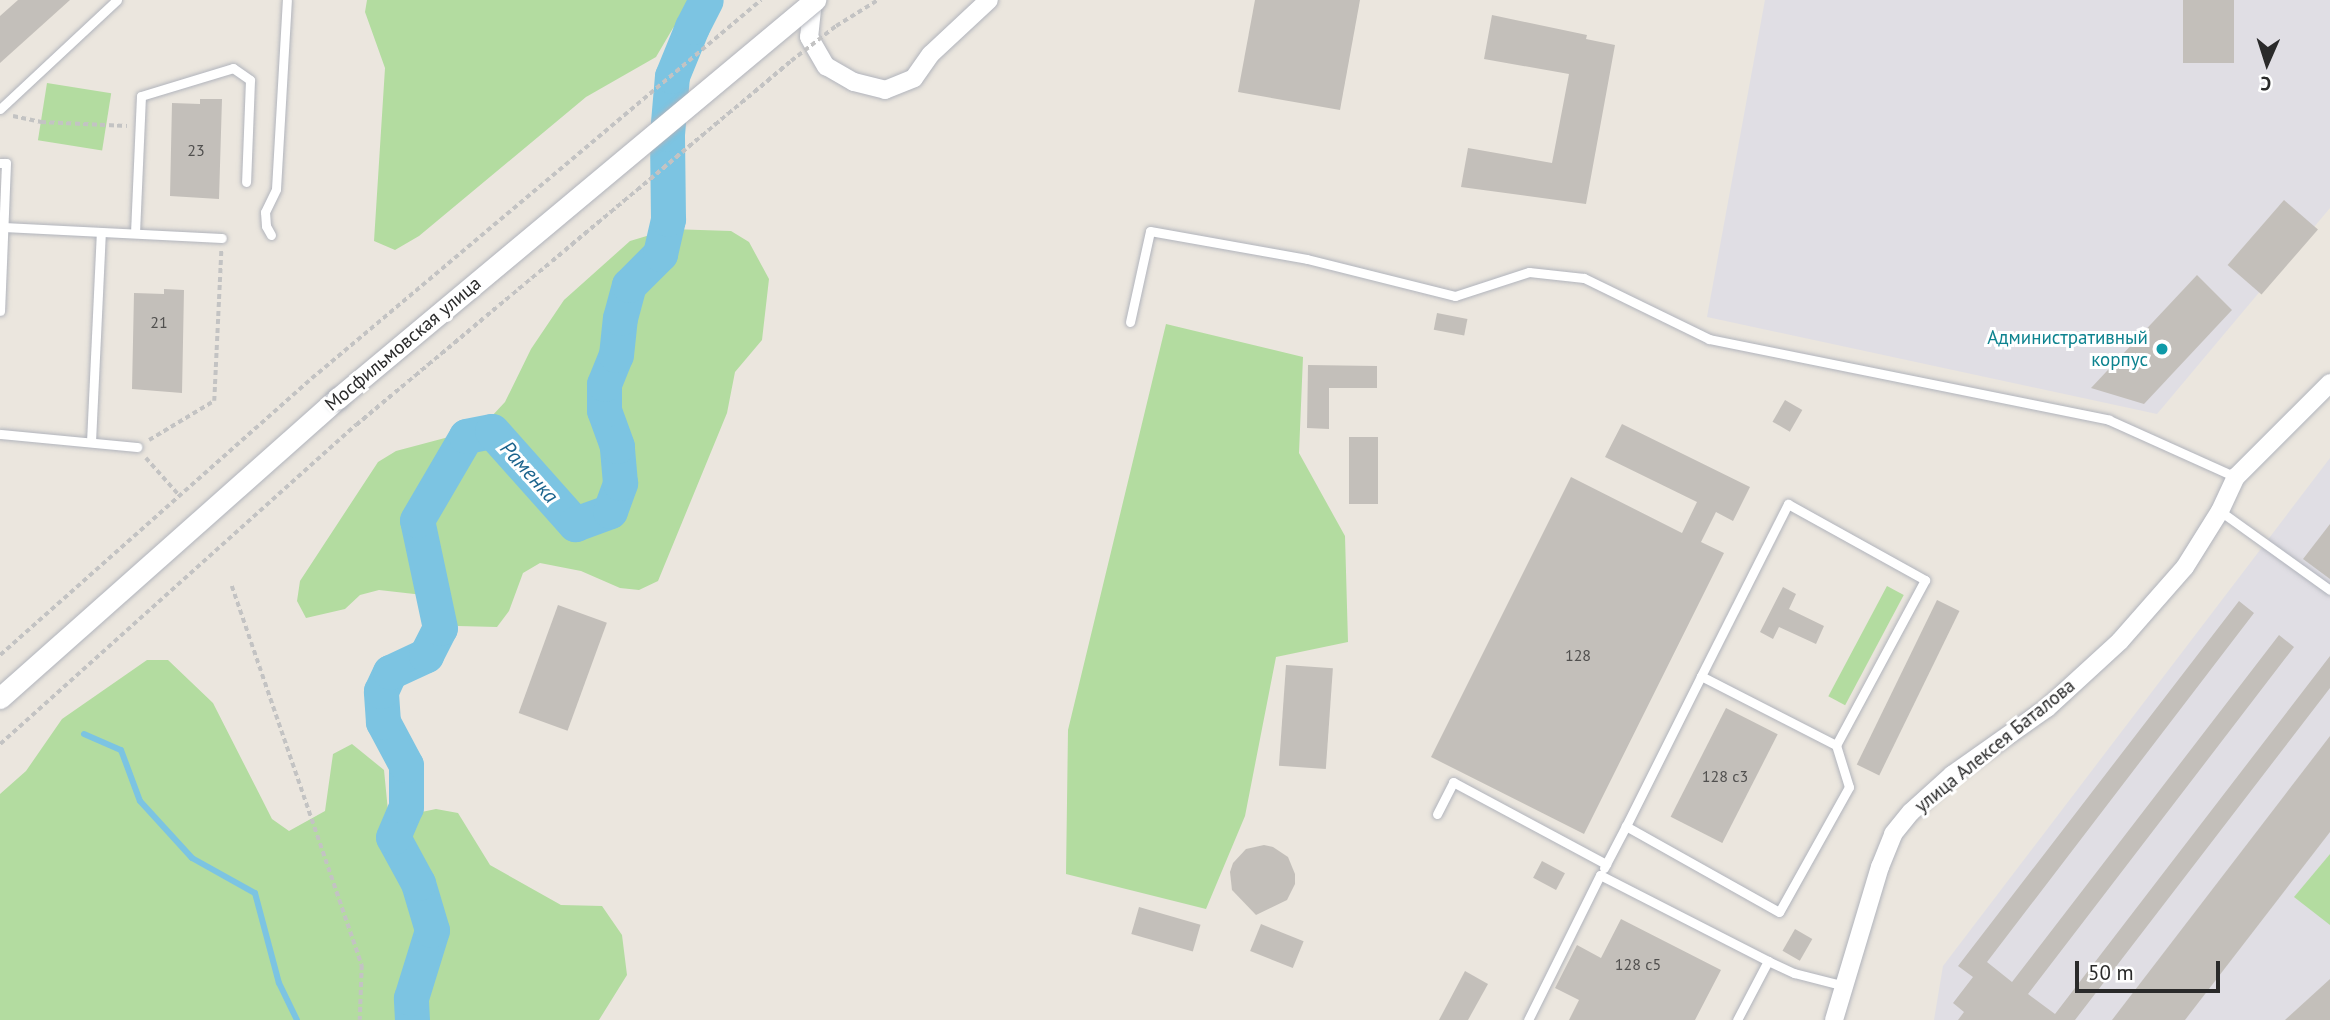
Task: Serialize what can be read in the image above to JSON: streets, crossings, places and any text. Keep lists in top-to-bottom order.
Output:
{
  "streets": {
    "street": ["Мосфильмовская улица", "улица Алексея Баталова"]
  },
  "water": ["Раменка"],
  "places": ["Административный корпус"],
  "house_numbers": [
    "23",
    "21",
    "128",
    "128 с3",
    "128 с5"
  ],
  "scale_bar": "50 m",
  "north": "bottom"
}
